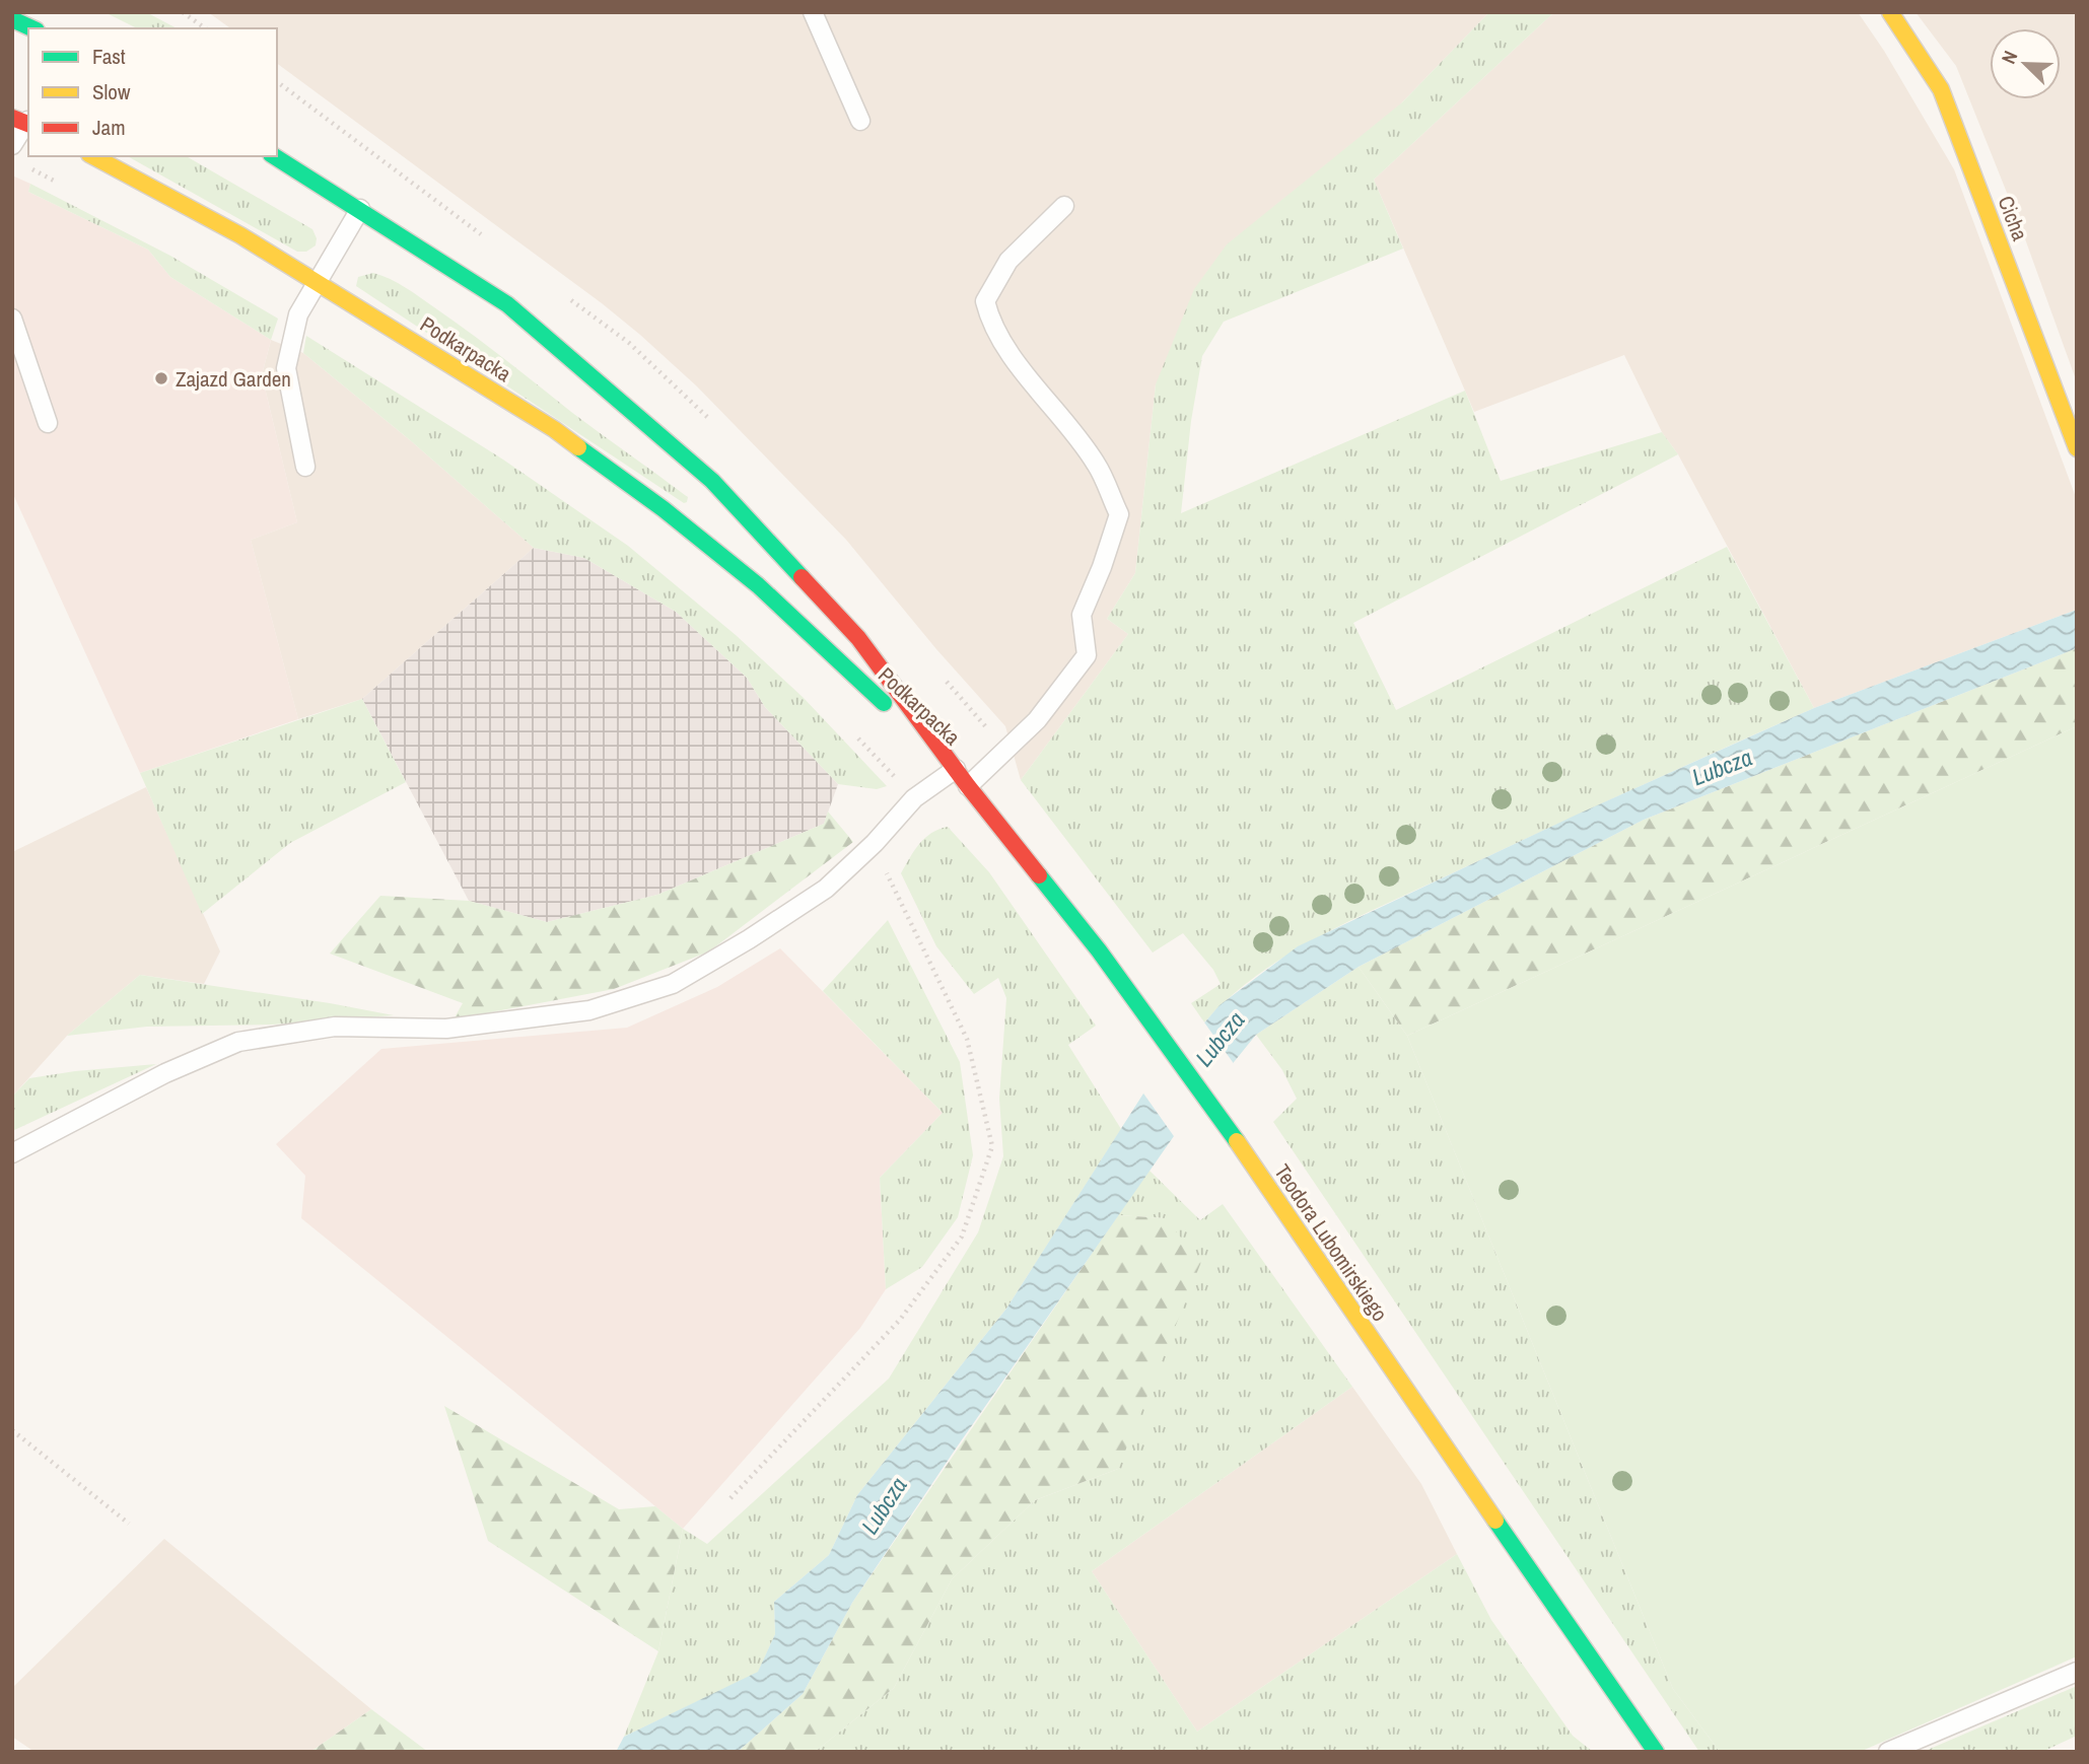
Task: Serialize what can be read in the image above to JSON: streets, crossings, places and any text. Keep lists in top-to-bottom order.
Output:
{
  "streets": {
    "main road": ["Cicha", "Podkarpacka", "Teodora Lubomirskiego"]
  },
  "crossings": [
    ["Podkarpacka", "Teodora Lubomirskiego"]
  ],
  "water": ["Lubcza"],
  "places": ["Zajazd Garden"],
  "legend": ["Fast", "Slow", "Jam"],
  "north": "top left"
}
